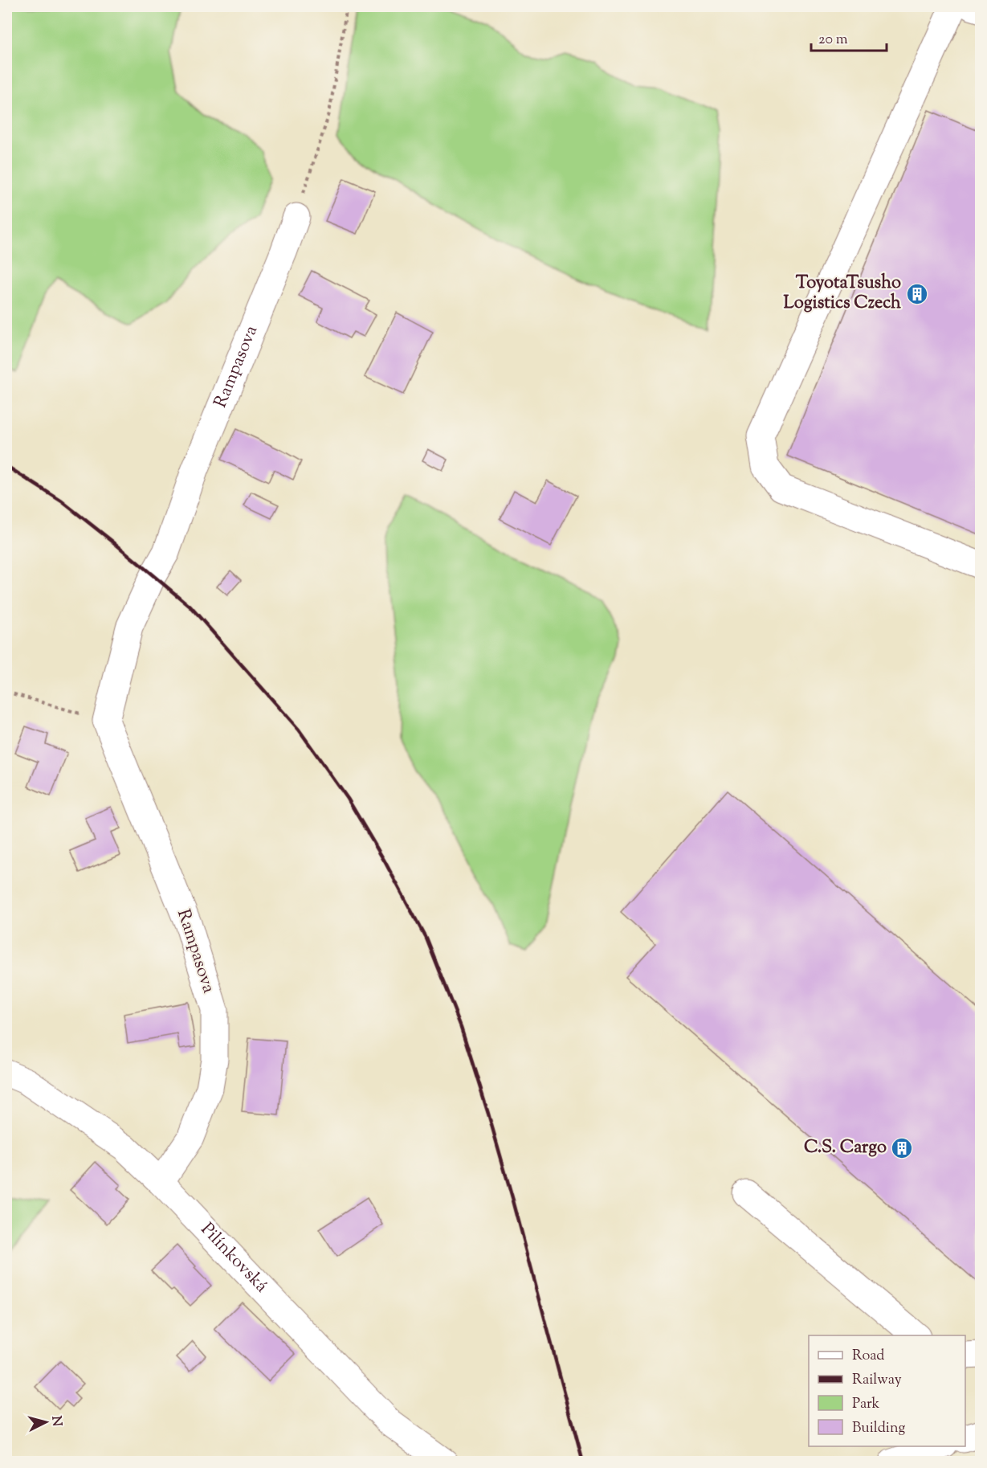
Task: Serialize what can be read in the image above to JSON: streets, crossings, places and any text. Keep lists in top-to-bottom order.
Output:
{
  "streets": {
    "street": ["Rampasova", "Pilínkovská"]
  },
  "crossings": [
    ["Rampasova", "Pilínkovská"]
  ],
  "places": {
    "building": ["ToyotaTsusho Logistics Czech", "C.S. Cargo"]
  },
  "legend": [
    "Road",
    "Railway",
    "Park",
    "Building"
  ],
  "scale_bar": "20 m",
  "north": "right"
}
